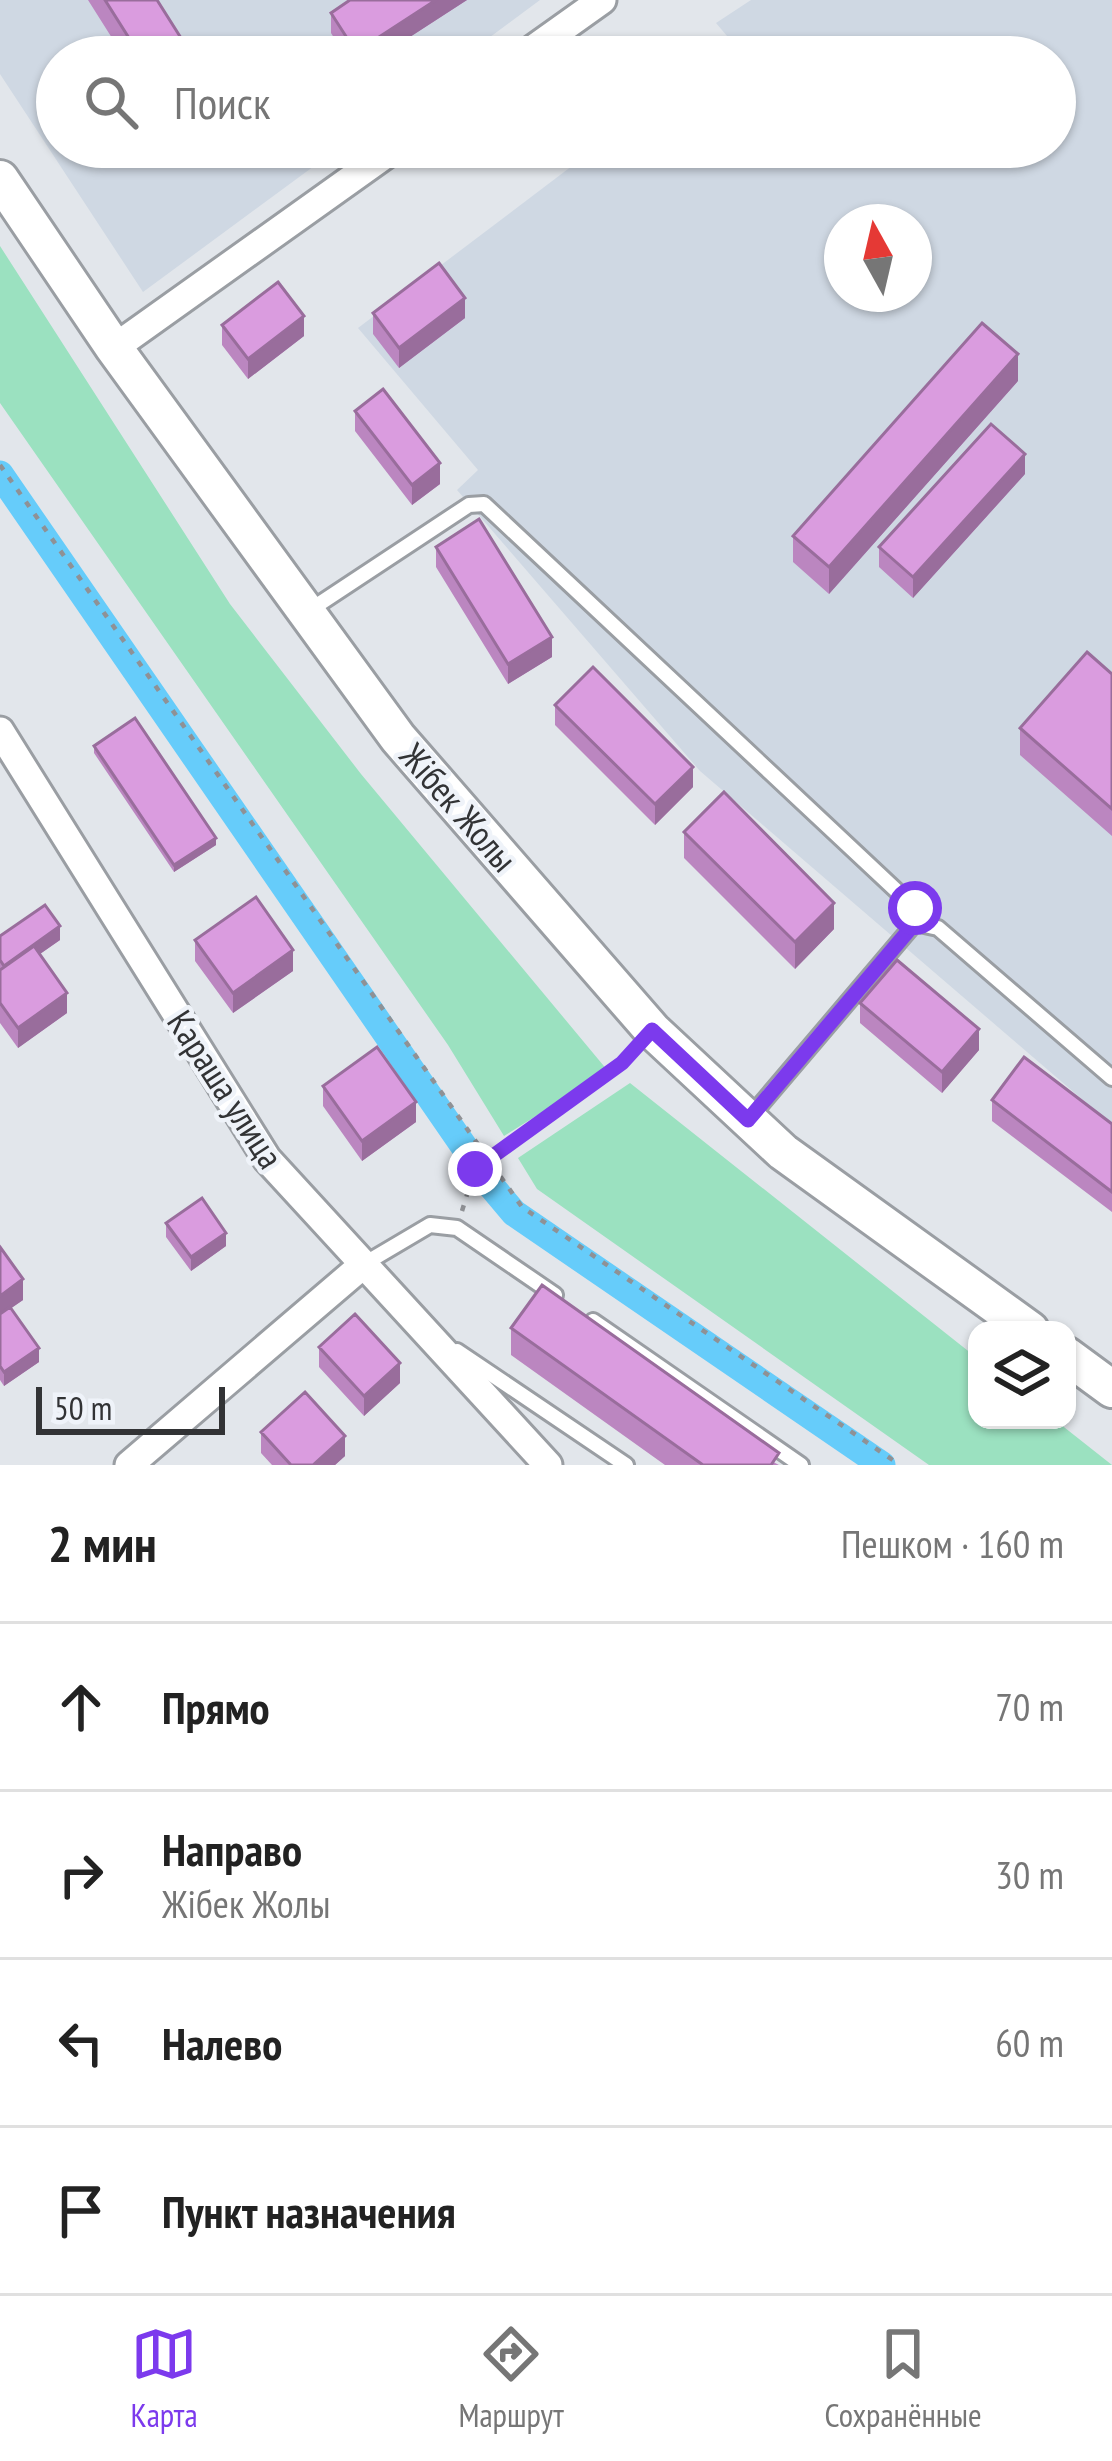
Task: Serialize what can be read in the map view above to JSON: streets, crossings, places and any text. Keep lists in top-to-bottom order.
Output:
{
  "streets": {
    "main road": ["Жібек Жолы"],
    "street": ["Караша улица"]
  },
  "scale_bar": "50 m",
  "north": "top",
  "page": {
    "search": "Поиск",
    "scale": "50 m",
    "heading": ["2 мин", "Пешком · 160 m"],
    "list": [
      ["Прямо", "70 m"],
      ["Направо", "Жібек Жолы", "30 m"],
      ["Налево", "60 m"],
      "Пункт назначения"
    ],
    "nav": ["Карта", "Маршрут", "Сохранённые"]
  }
}
